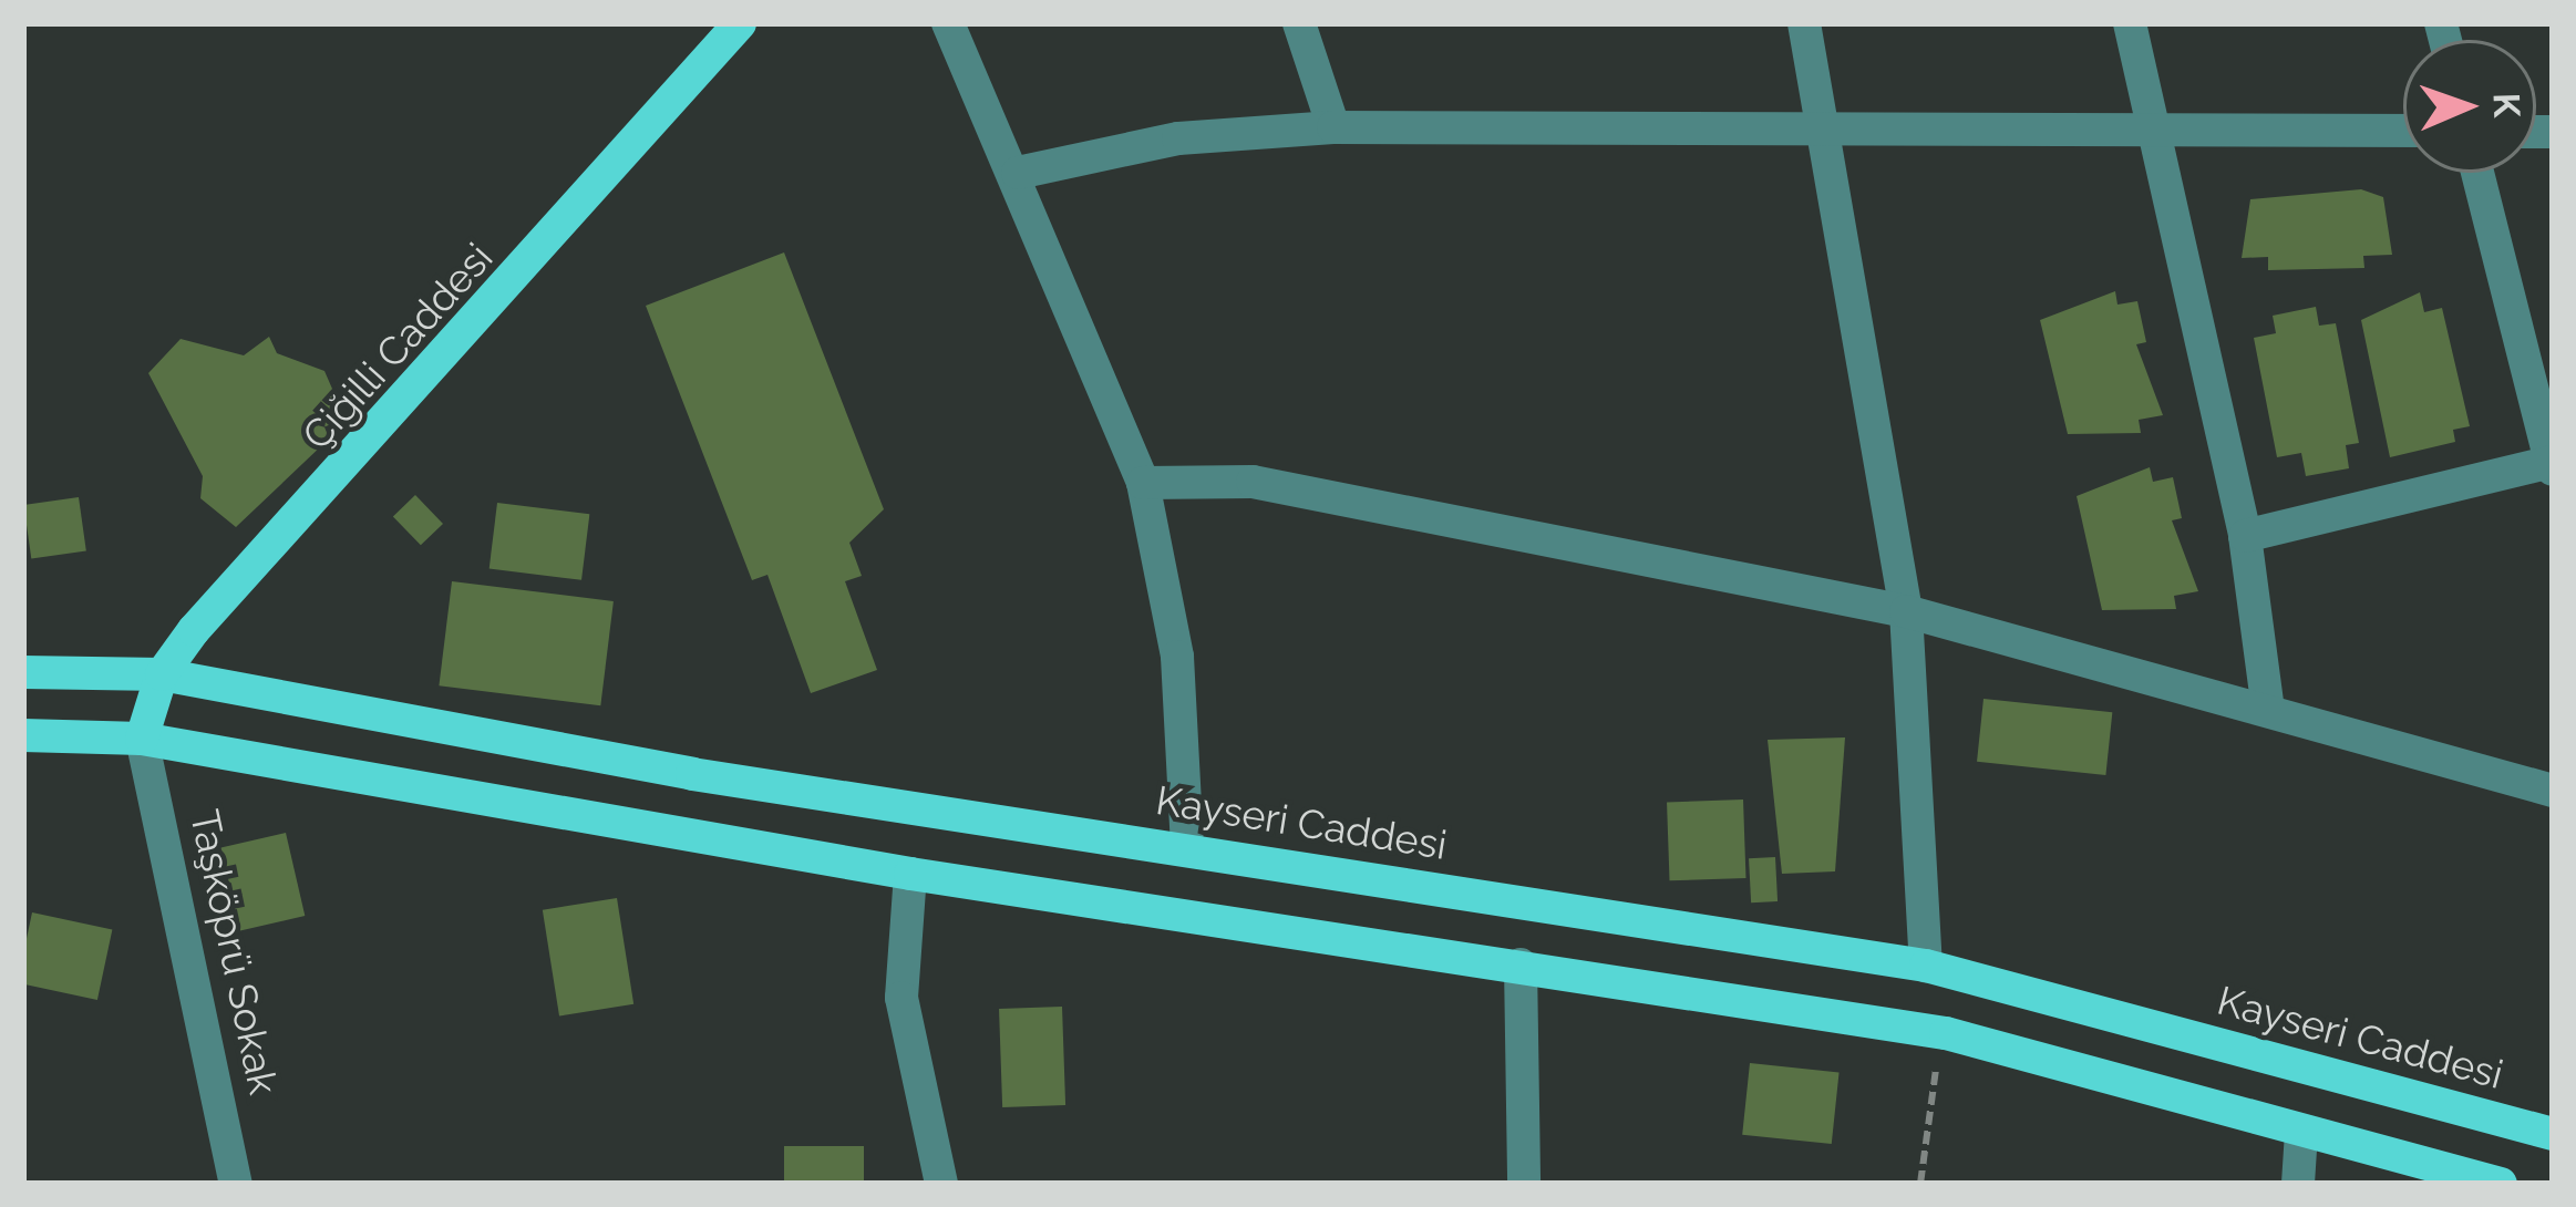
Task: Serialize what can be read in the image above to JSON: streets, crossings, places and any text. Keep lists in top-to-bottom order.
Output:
{
  "streets": {
    "main road": ["Çiğilli Caddesi", "Kayseri Caddesi"],
    "street": ["Taşköprü Sokak"]
  },
  "crossings": [
    ["Çiğilli Caddesi", "Kayseri Caddesi"],
    ["Çiğilli Caddesi", "Taşköprü Sokak"]
  ],
  "north": "right"
}
